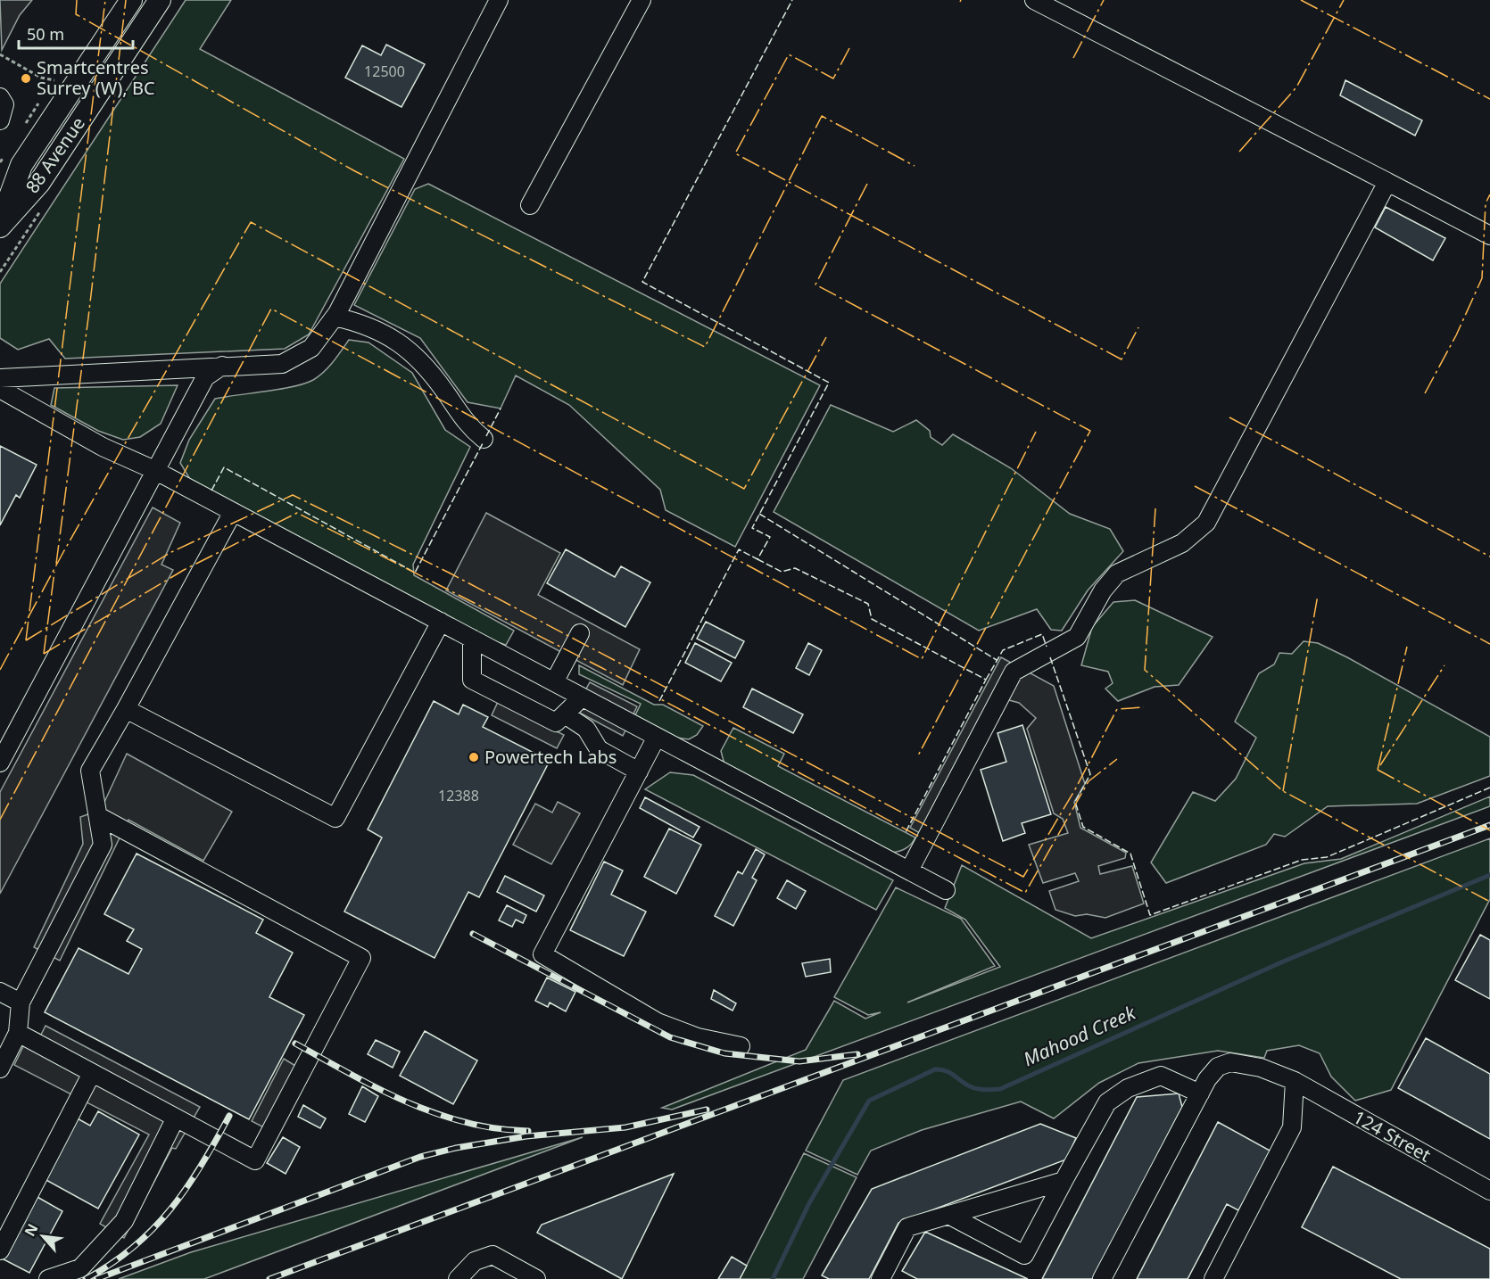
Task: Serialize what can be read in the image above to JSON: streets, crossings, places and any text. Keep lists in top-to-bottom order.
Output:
{
  "streets": {
    "main road": ["88 Avenue"],
    "street": ["124 Street"]
  },
  "water": ["Mahood Creek"],
  "places": ["Smartcentres Surrey (W), BC", "Powertech Labs"],
  "house_numbers": ["12500", "12388"],
  "scale_bar": "50 m",
  "north": "top left"
}
